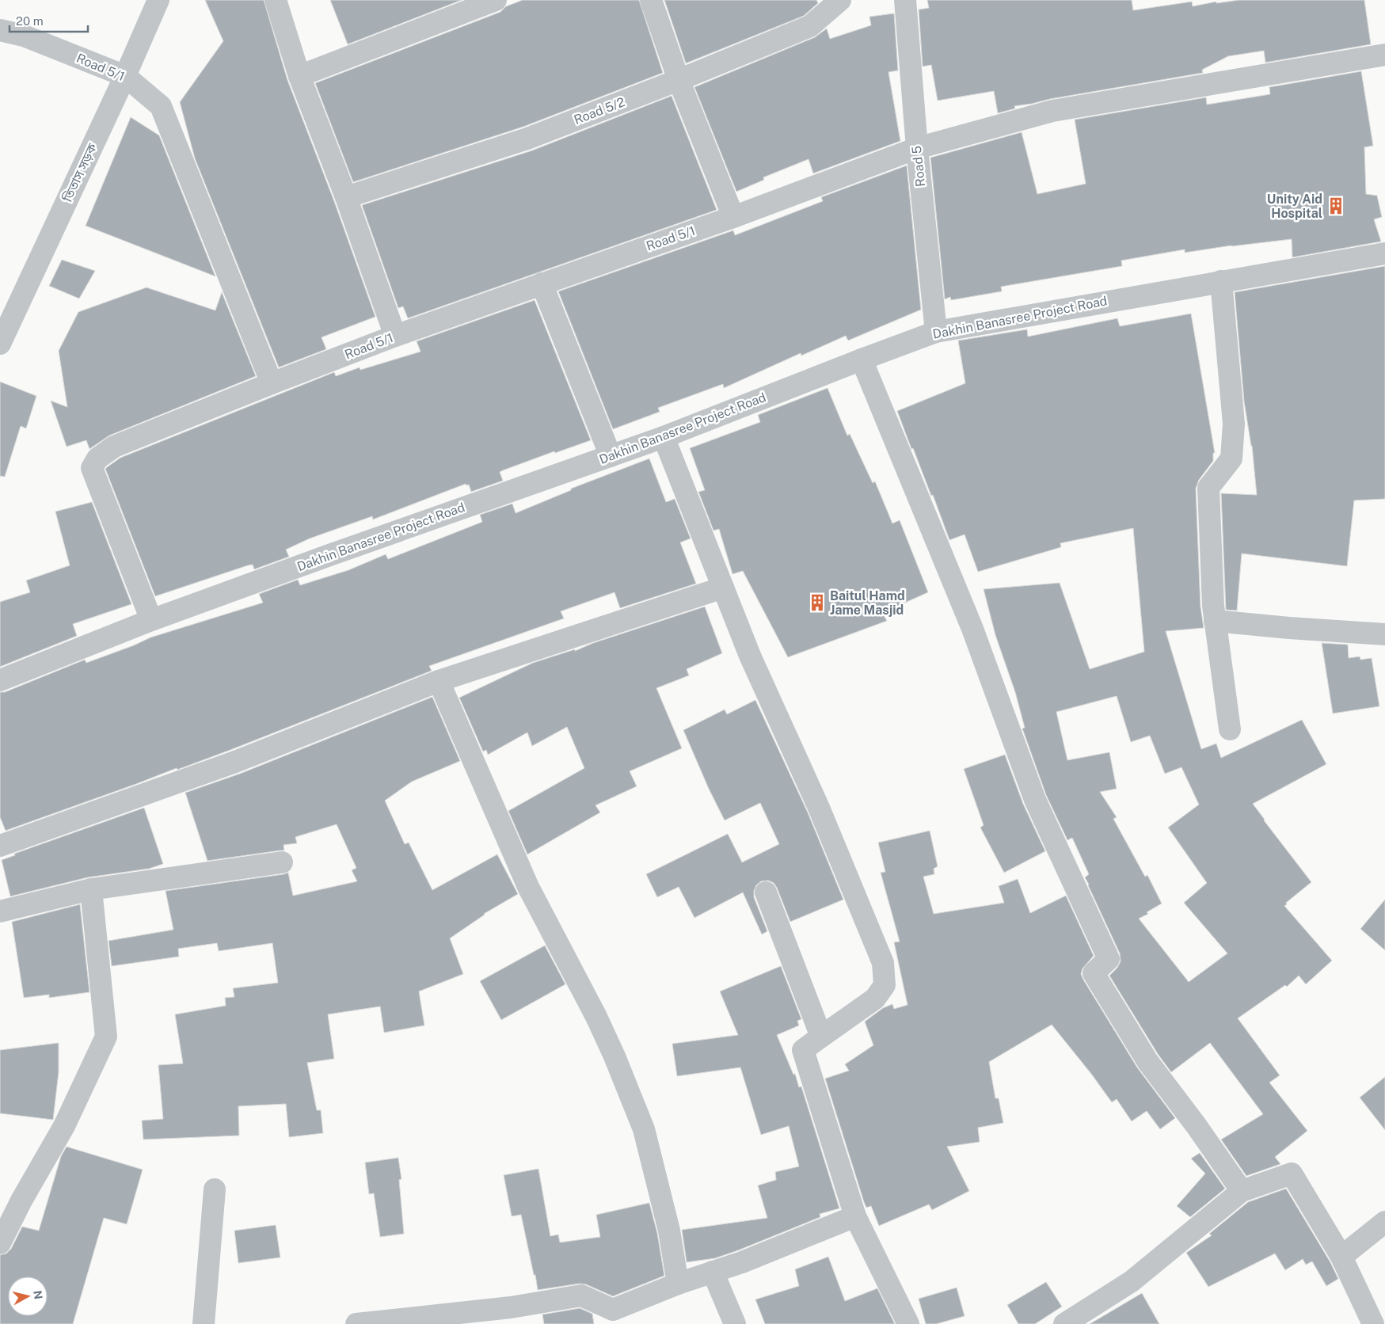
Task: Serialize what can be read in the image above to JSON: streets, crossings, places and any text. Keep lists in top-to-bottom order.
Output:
{
  "streets": {
    "street": [
      "Road 5/1",
      "Road 5/2",
      "Road 5",
      "তিতাস সড়ক",
      "Dakhin Banasree Project Road"
    ]
  },
  "crossings": [
    ["Road 5/1", "Road 5"],
    ["Road 5/1", "তিতাস সড়ক"],
    ["Road 5", "Dakhin Banasree Project Road"]
  ],
  "places": {
    "building": ["Unity Aid Hospital", "Baitul Hamd Jame Masjid"]
  },
  "scale_bar": "20 m",
  "north": "right"
}
